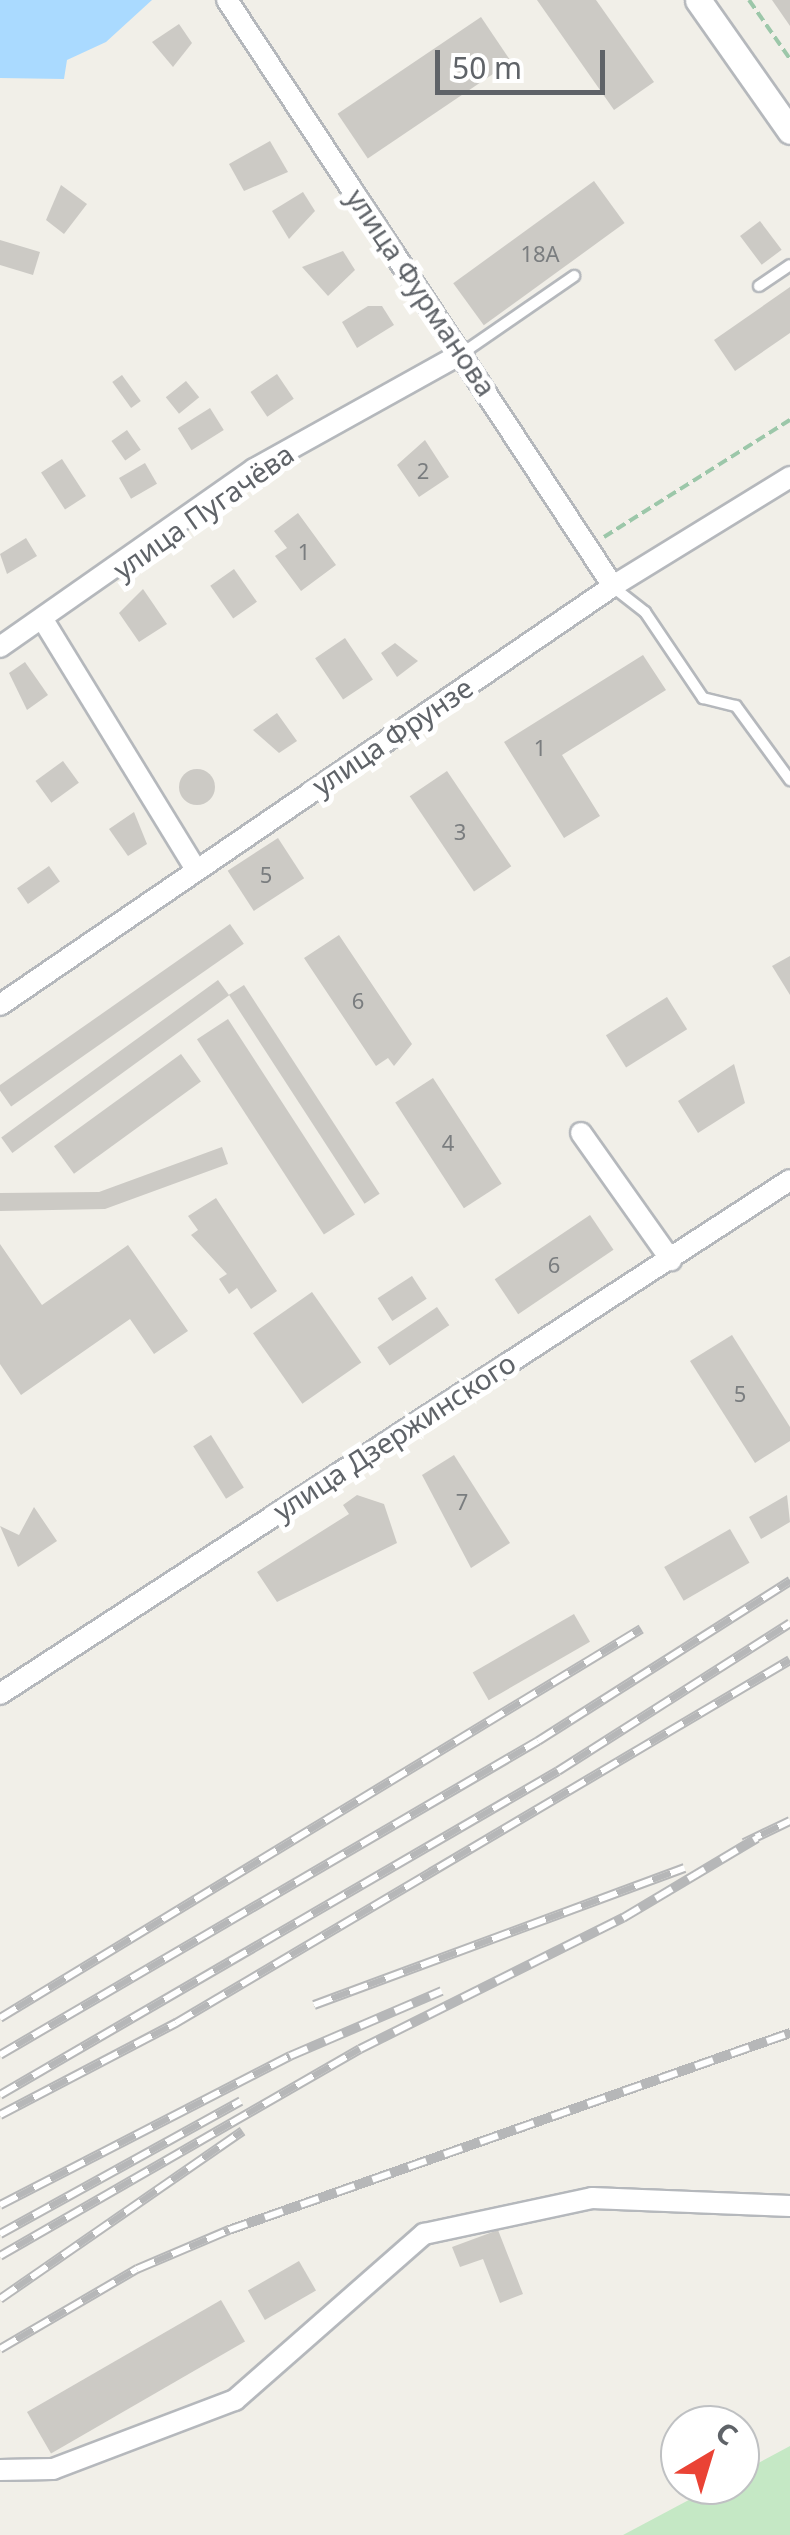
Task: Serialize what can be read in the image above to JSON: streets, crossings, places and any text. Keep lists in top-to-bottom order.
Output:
{
  "streets": {
    "street": [
      "улица Фурманова",
      "улица Пугачёва",
      "улица Фрунзе",
      "улица Дзержинского"
    ]
  },
  "crossings": [
    ["улица Фурманова", "улица Пугачёва"],
    ["улица Фурманова", "улица Фрунзе"]
  ],
  "house_numbers": [
    "18А",
    "2",
    "1",
    "1",
    "3",
    "5",
    "6",
    "4",
    "6",
    "5",
    "7"
  ],
  "scale_bar": "50 m",
  "north": "top right"
}
